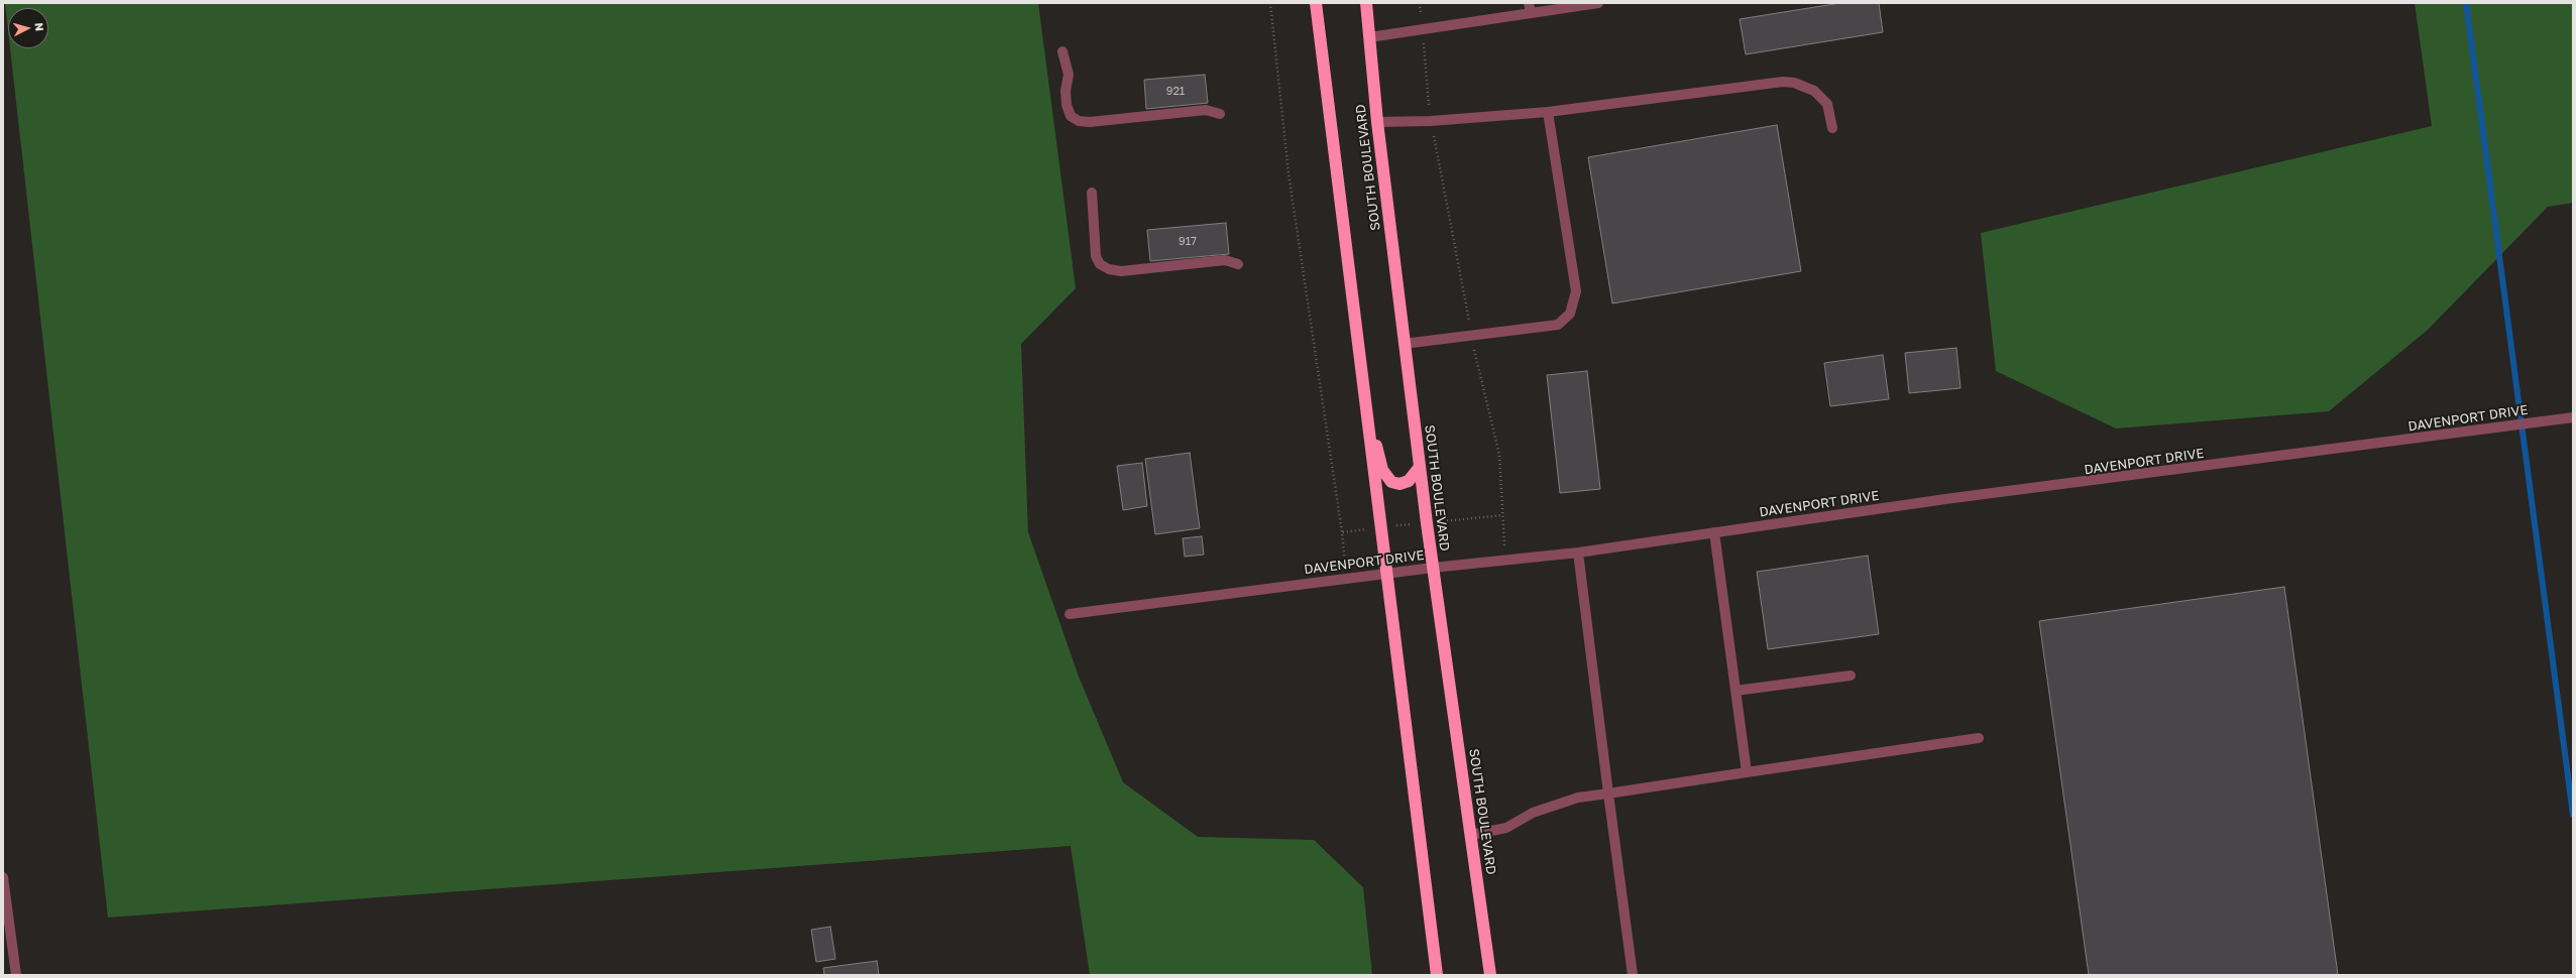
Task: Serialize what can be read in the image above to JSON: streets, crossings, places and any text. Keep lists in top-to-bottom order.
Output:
{
  "streets": {
    "highway": ["SOUTH BOULEVARD"],
    "street": ["DAVENPORT DRIVE"]
  },
  "crossings": [
    ["SOUTH BOULEVARD", "DAVENPORT DRIVE"]
  ],
  "house_numbers": ["921", "917"],
  "north": "right"
}
